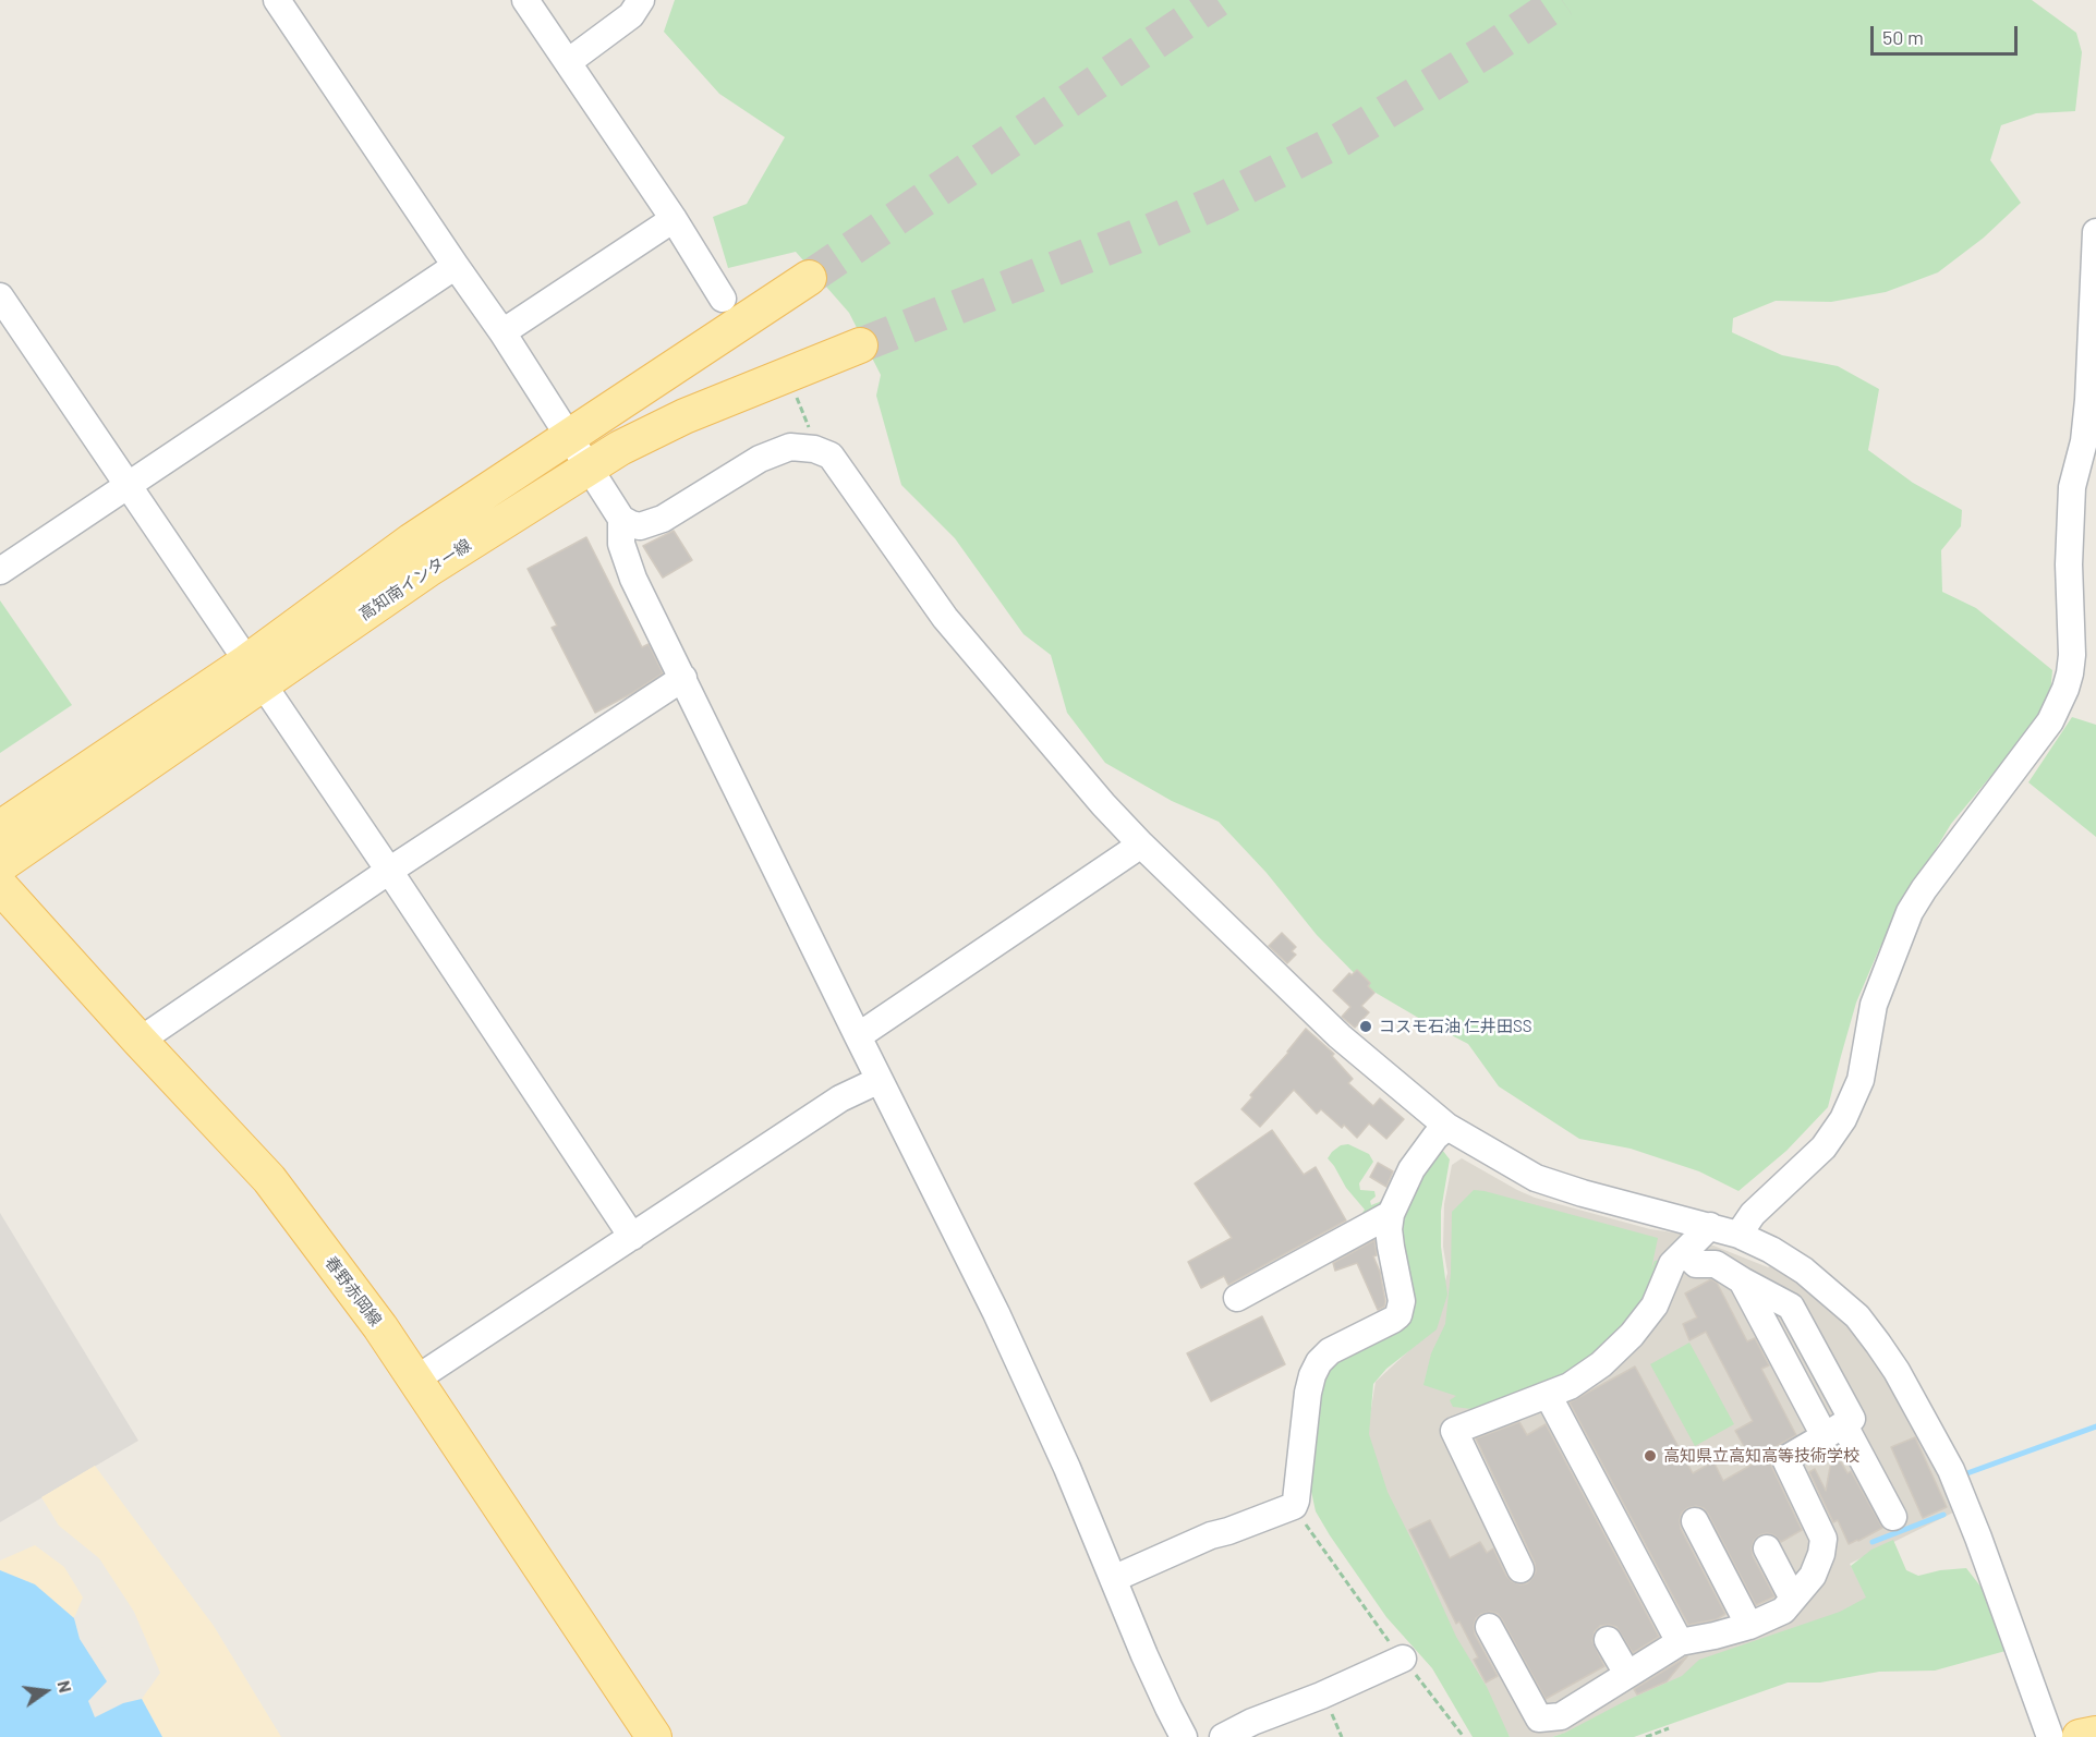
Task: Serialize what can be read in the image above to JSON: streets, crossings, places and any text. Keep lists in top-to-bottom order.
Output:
{
  "streets": {
    "main road": ["高知南インター線", "春野赤岡線"]
  },
  "places": ["コスモ石油 仁井田SS", "高知県立高知高等技術学校"],
  "scale_bar": "50 m",
  "north": "right"
}
